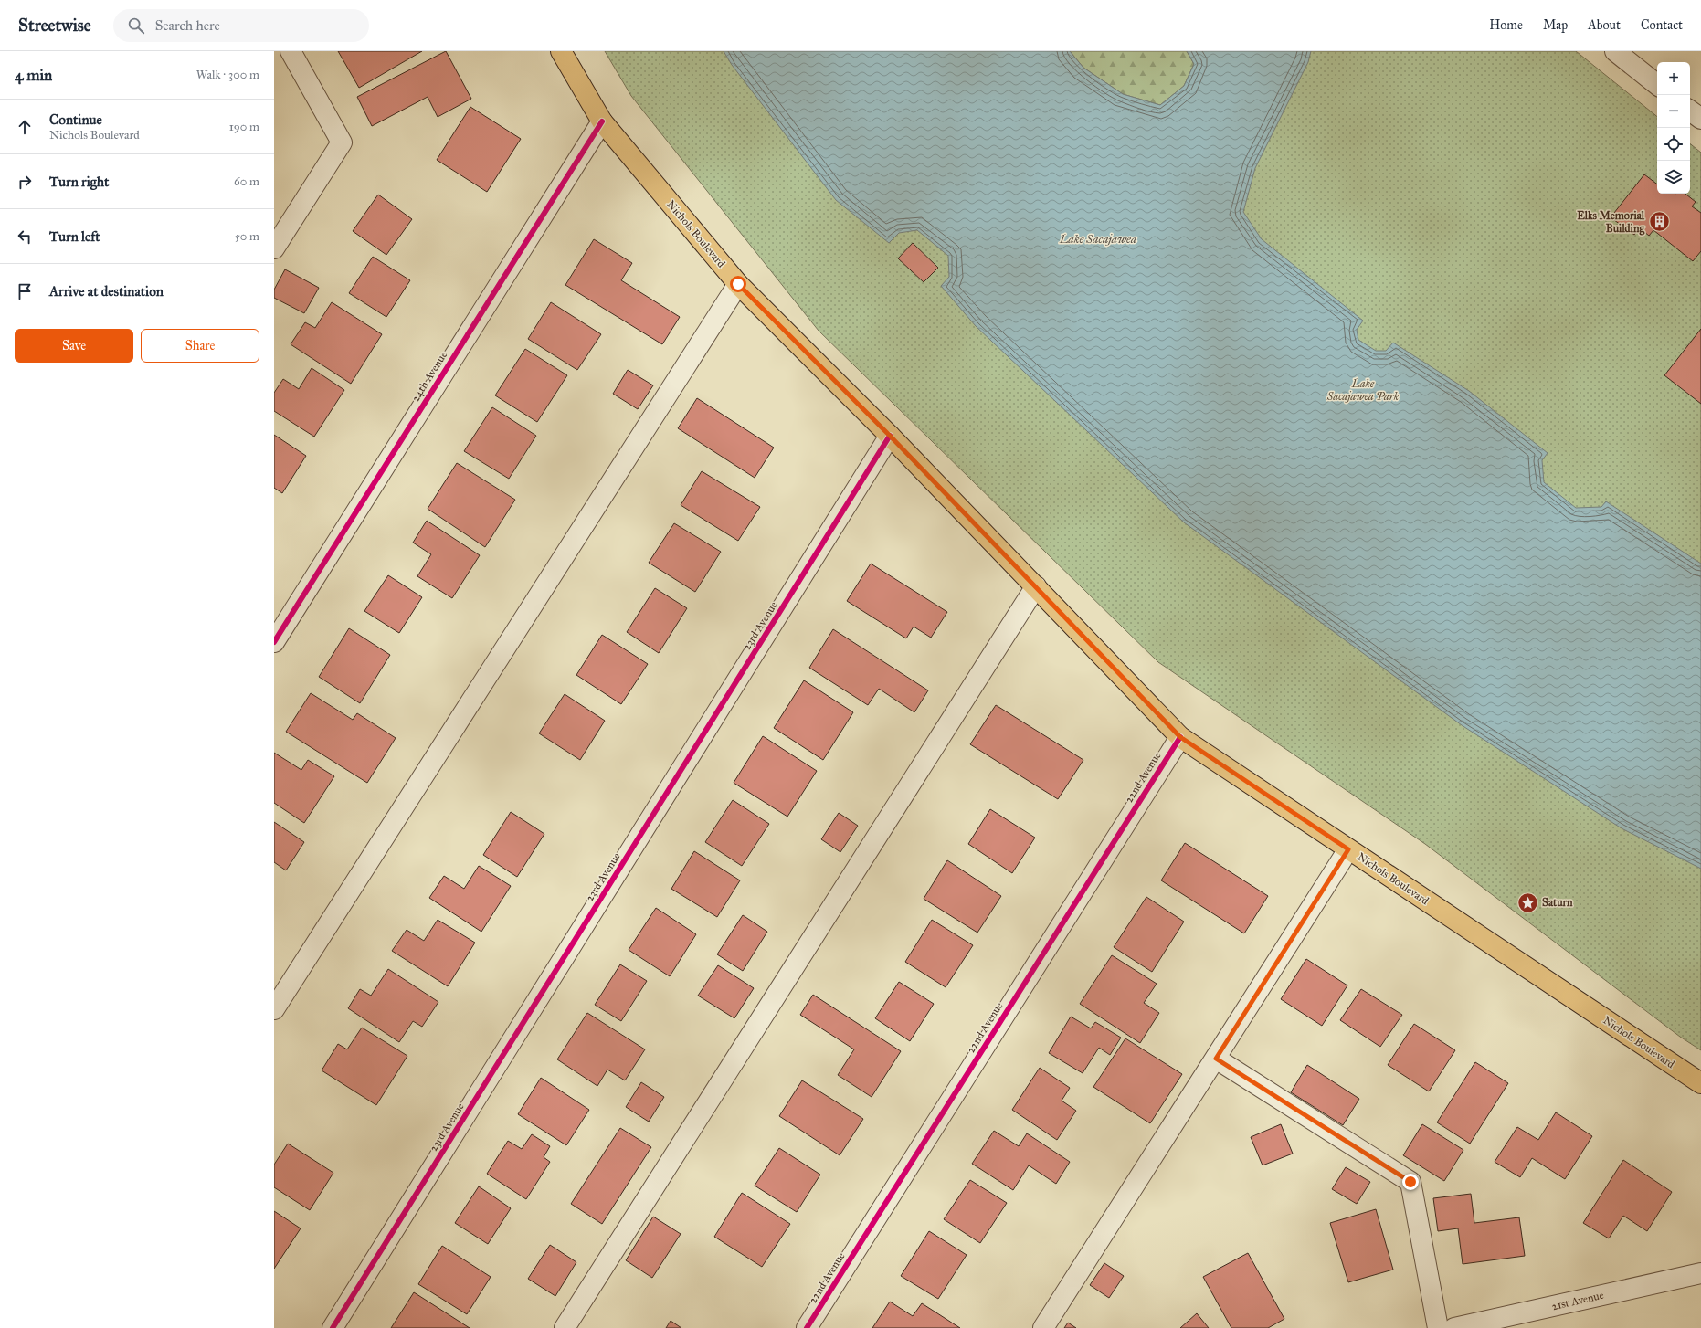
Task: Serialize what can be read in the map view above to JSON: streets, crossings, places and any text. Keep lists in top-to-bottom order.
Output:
{
  "streets": {
    "main road": ["Nichols Boulevard"],
    "street": [
      "24th Avenue",
      "23rd Avenue",
      "22nd Avenue",
      "21st Avenue"
    ]
  },
  "crossings": [
    ["Nichols Boulevard", "24th Avenue"],
    ["Nichols Boulevard", "23rd Avenue"],
    ["Nichols Boulevard", "22nd Avenue"]
  ],
  "water": ["Lake Sacajawea"],
  "parks": ["Lake Sacajawea Park"],
  "places": {
    "building": ["Elks Memorial Building"],
    "place": ["Saturn"]
  },
  "page": {
    "header": "Streetwise",
    "search": "Search here",
    "nav": [
      "Home",
      "Map",
      "About",
      "Contact"
    ],
    "heading": ["4 min", "Walk · 300 m"],
    "map_buttons": ["+", "−"],
    "list": [
      ["Continue", "Nichols Boulevard", "190 m"],
      ["Turn right", "60 m"],
      ["Turn left", "50 m"],
      "Arrive at destination"
    ],
    "buttons": ["Save", "Share"]
  }
}
